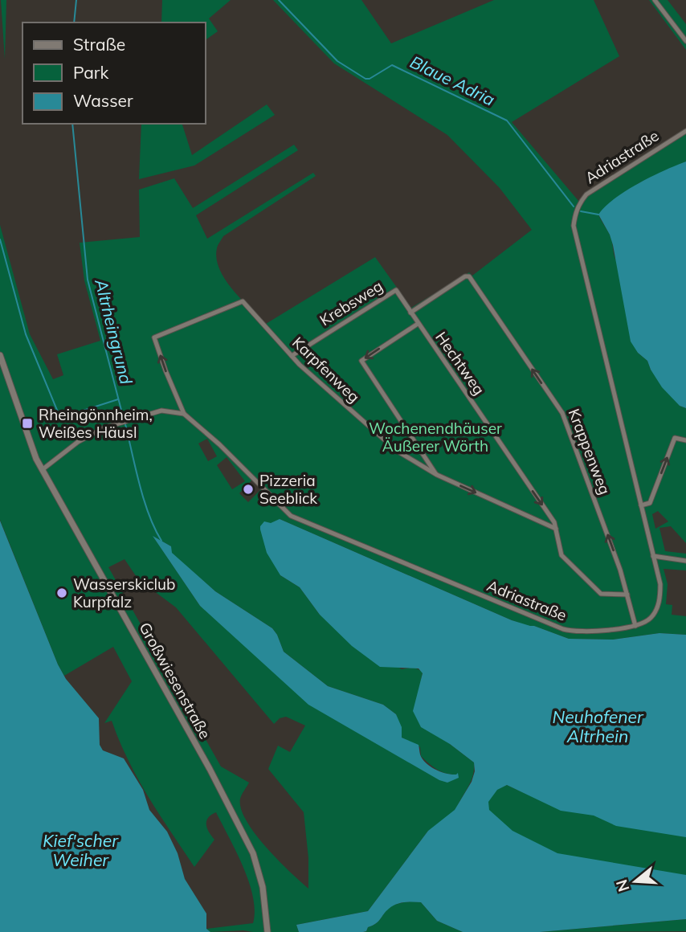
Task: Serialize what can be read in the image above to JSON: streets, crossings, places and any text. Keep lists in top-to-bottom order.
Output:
{
  "streets": {
    "street": [
      "Adriastraße",
      "Krebsweg",
      "Hechtweg",
      "Karpfenweg",
      "Krappenweg",
      "Großwiesenstraße"
    ]
  },
  "crossings": [
    ["Adriastraße", "Karpfenweg"],
    ["Adriastraße", "Krappenweg"],
    ["Krebsweg", "Hechtweg"],
    ["Krebsweg", "Karpfenweg"],
    ["Hechtweg", "Karpfenweg"],
    ["Hechtweg", "Krappenweg"]
  ],
  "one_way": ["Hechtweg", "Krappenweg"],
  "water": [
    "Blaue Adria",
    "Altrheingrund",
    "Neuhofener Altrhein",
    "Kief'scher Weiher"
  ],
  "parks": ["Wochenendhäuser Äußerer Wörth"],
  "places": {
    "transit": ["Rheingönnheim, Weißes Häusl"],
    "other": ["Pizzeria Seeblick", "Wasserskiclub Kurpfalz"]
  },
  "legend": ["Straße", "Park", "Wasser"],
  "north": "left"
}
